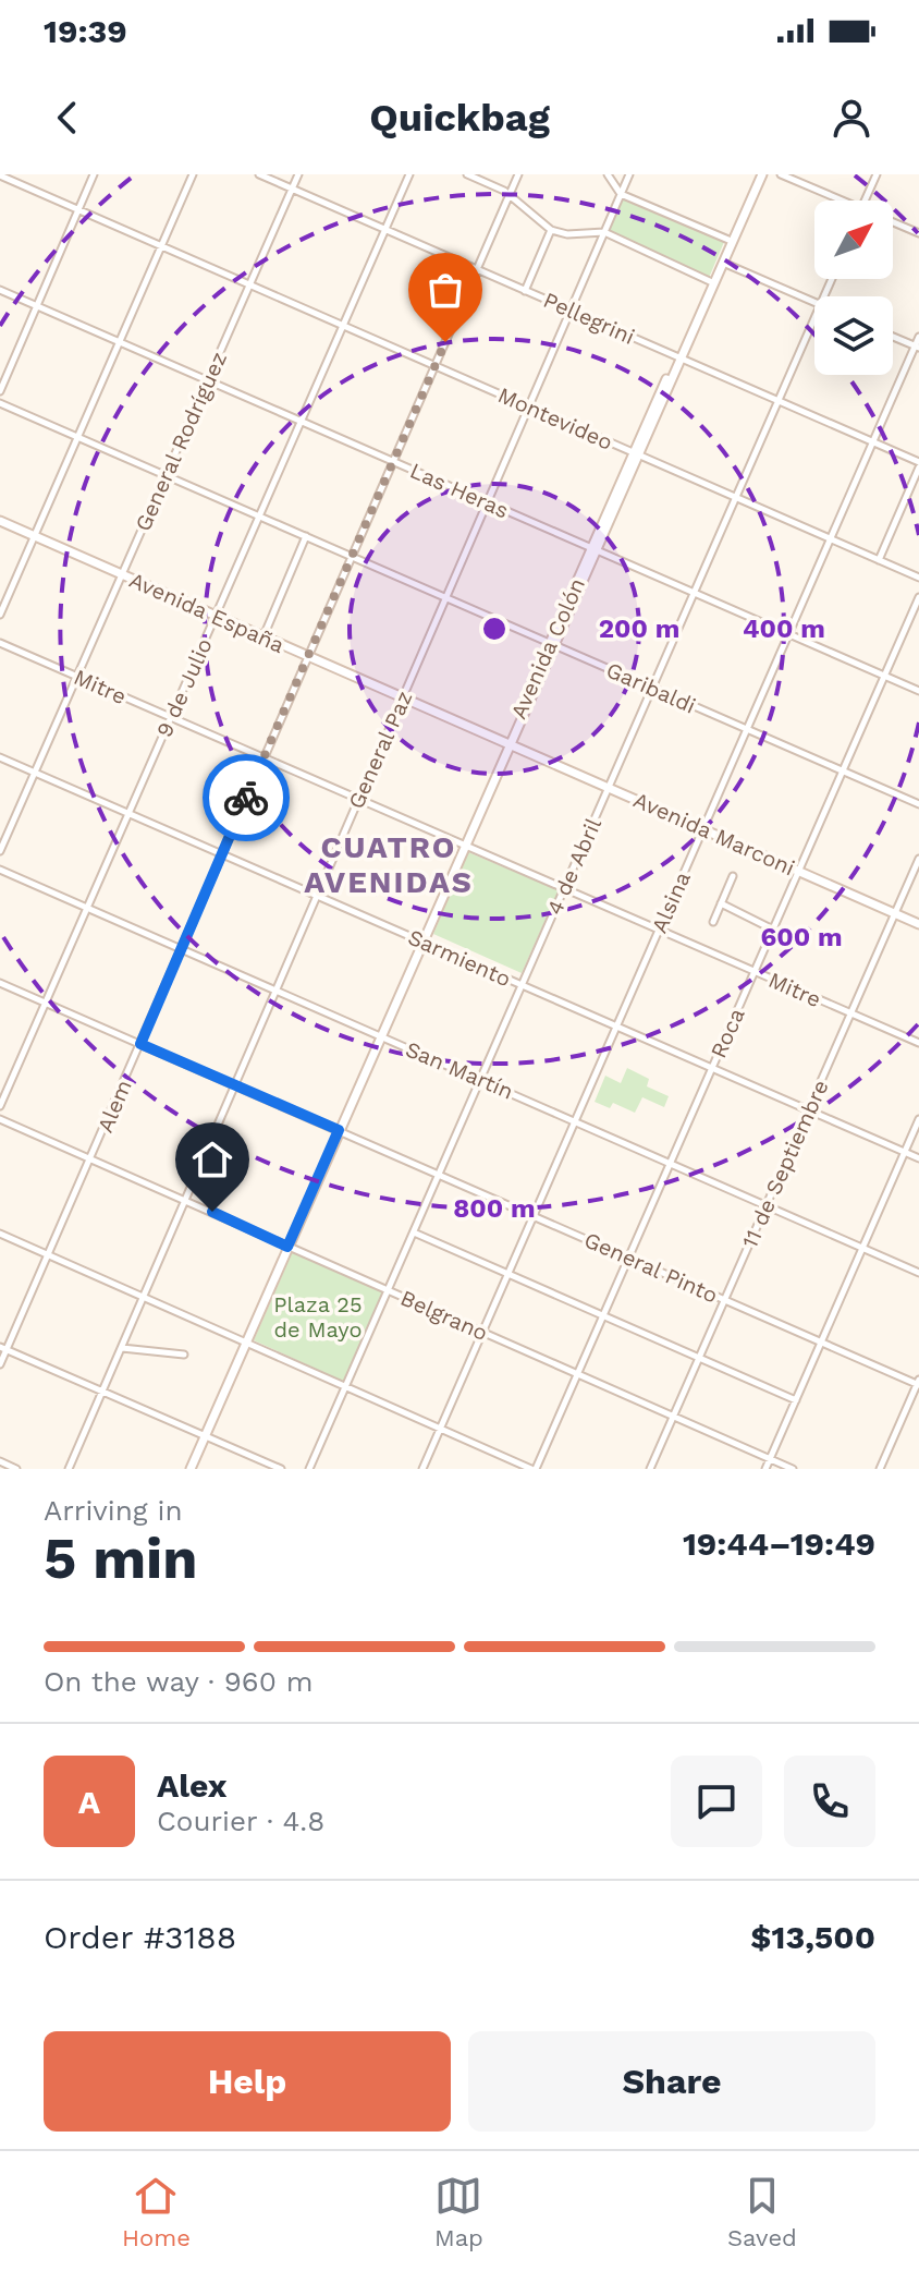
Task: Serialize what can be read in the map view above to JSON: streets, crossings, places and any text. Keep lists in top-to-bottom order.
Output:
{
  "streets": {
    "main road": ["Avenida España", "Avenida Colón", "Avenida Marconi"],
    "street": [
      "Pellegrini",
      "Montevideo",
      "General Rodríguez",
      "Las Heras",
      "Mitre",
      "9 de Julio",
      "Garibaldi",
      "General Paz",
      "4 de Abril",
      "Alsina",
      "Sarmiento",
      "Roca",
      "San Martín",
      "Alem",
      "11 de Septiembre",
      "General Pinto",
      "Belgrano"
    ]
  },
  "crossings": [
    ["Pellegrini", "General Rodríguez"],
    ["Pellegrini", "Avenida Colón"],
    ["Pellegrini", "9 de Julio"],
    ["Pellegrini", "General Paz"],
    ["Pellegrini", "4 de Abril"],
    ["Pellegrini", "Alsina"],
    ["Pellegrini", "Alem"],
    ["Montevideo", "General Rodríguez"],
    ["Montevideo", "Avenida Colón"],
    ["Montevideo", "9 de Julio"],
    ["Montevideo", "General Paz"],
    ["Montevideo", "4 de Abril"],
    ["Montevideo", "Alsina"],
    ["Montevideo", "Alem"],
    ["General Rodríguez", "Las Heras"],
    ["General Rodríguez", "Avenida España"],
    ["General Rodríguez", "Mitre"],
    ["General Rodríguez", "Garibaldi"],
    ["General Rodríguez", "Sarmiento"],
    ["Las Heras", "Avenida Colón"],
    ["Las Heras", "9 de Julio"],
    ["Las Heras", "General Paz"],
    ["Las Heras", "4 de Abril"],
    ["Las Heras", "Alsina"],
    ["Las Heras", "Roca"],
    ["Las Heras", "Alem"],
    ["Avenida España", "Avenida Colón"],
    ["Avenida España", "9 de Julio"],
    ["Avenida España", "General Paz"],
    ["Avenida España", "Avenida Marconi"],
    ["Avenida España", "Alem"],
    ["Avenida Colón", "Mitre"],
    ["Avenida Colón", "Garibaldi"],
    ["Avenida Colón", "Avenida Marconi"],
    ["Avenida Colón", "Sarmiento"],
    ["Avenida Colón", "San Martín"],
    ["Avenida Colón", "General Pinto"],
    ["Avenida Colón", "Belgrano"],
    ["Mitre", "9 de Julio"],
    ["Mitre", "General Paz"],
    ["Mitre", "4 de Abril"],
    ["Mitre", "Alsina"],
    ["Mitre", "Roca"],
    ["Mitre", "Alem"],
    ["Mitre", "11 de Septiembre"],
    ["9 de Julio", "Garibaldi"],
    ["9 de Julio", "Sarmiento"],
    ["9 de Julio", "San Martín"],
    ["9 de Julio", "General Pinto"],
    ["Garibaldi", "General Paz"],
    ["Garibaldi", "4 de Abril"],
    ["Garibaldi", "Alsina"],
    ["Garibaldi", "Roca"],
    ["Garibaldi", "Alem"],
    ["General Paz", "Sarmiento"],
    ["General Paz", "San Martín"],
    ["General Paz", "General Pinto"],
    ["General Paz", "Belgrano"],
    ["Avenida Marconi", "4 de Abril"],
    ["Avenida Marconi", "Alsina"],
    ["Avenida Marconi", "Roca"],
    ["Avenida Marconi", "11 de Septiembre"],
    ["4 de Abril", "Sarmiento"],
    ["4 de Abril", "San Martín"],
    ["4 de Abril", "General Pinto"],
    ["4 de Abril", "Belgrano"],
    ["Alsina", "Sarmiento"],
    ["Alsina", "San Martín"],
    ["Alsina", "General Pinto"],
    ["Alsina", "Belgrano"],
    ["Sarmiento", "Roca"],
    ["Sarmiento", "Alem"],
    ["Sarmiento", "11 de Septiembre"],
    ["Roca", "San Martín"],
    ["Roca", "General Pinto"],
    ["Roca", "Belgrano"],
    ["San Martín", "Alem"],
    ["San Martín", "11 de Septiembre"],
    ["Alem", "General Pinto"],
    ["Alem", "Belgrano"],
    ["11 de Septiembre", "General Pinto"],
    ["11 de Septiembre", "Belgrano"]
  ],
  "districts": ["CUATRO AVENIDAS"],
  "parks": ["Plaza 25 de Mayo"],
  "north": "top right",
  "page": {
    "status": "19:39",
    "header": "Quickbag",
    "heading": ["5 min", "Arriving in", "19:44–19:49"],
    "panel": [
      "Alex",
      "Courier · 4.8",
      "Order #3188",
      "$13,500"
    ],
    "bar": "On the way · 960 m",
    "round": "A",
    "buttons": ["Help", "Share"],
    "tabs": ["Home", "Map", "Saved"]
  },
  "rings": [
    "200 m",
    "400 m",
    "600 m",
    "800 m"
  ]
}
